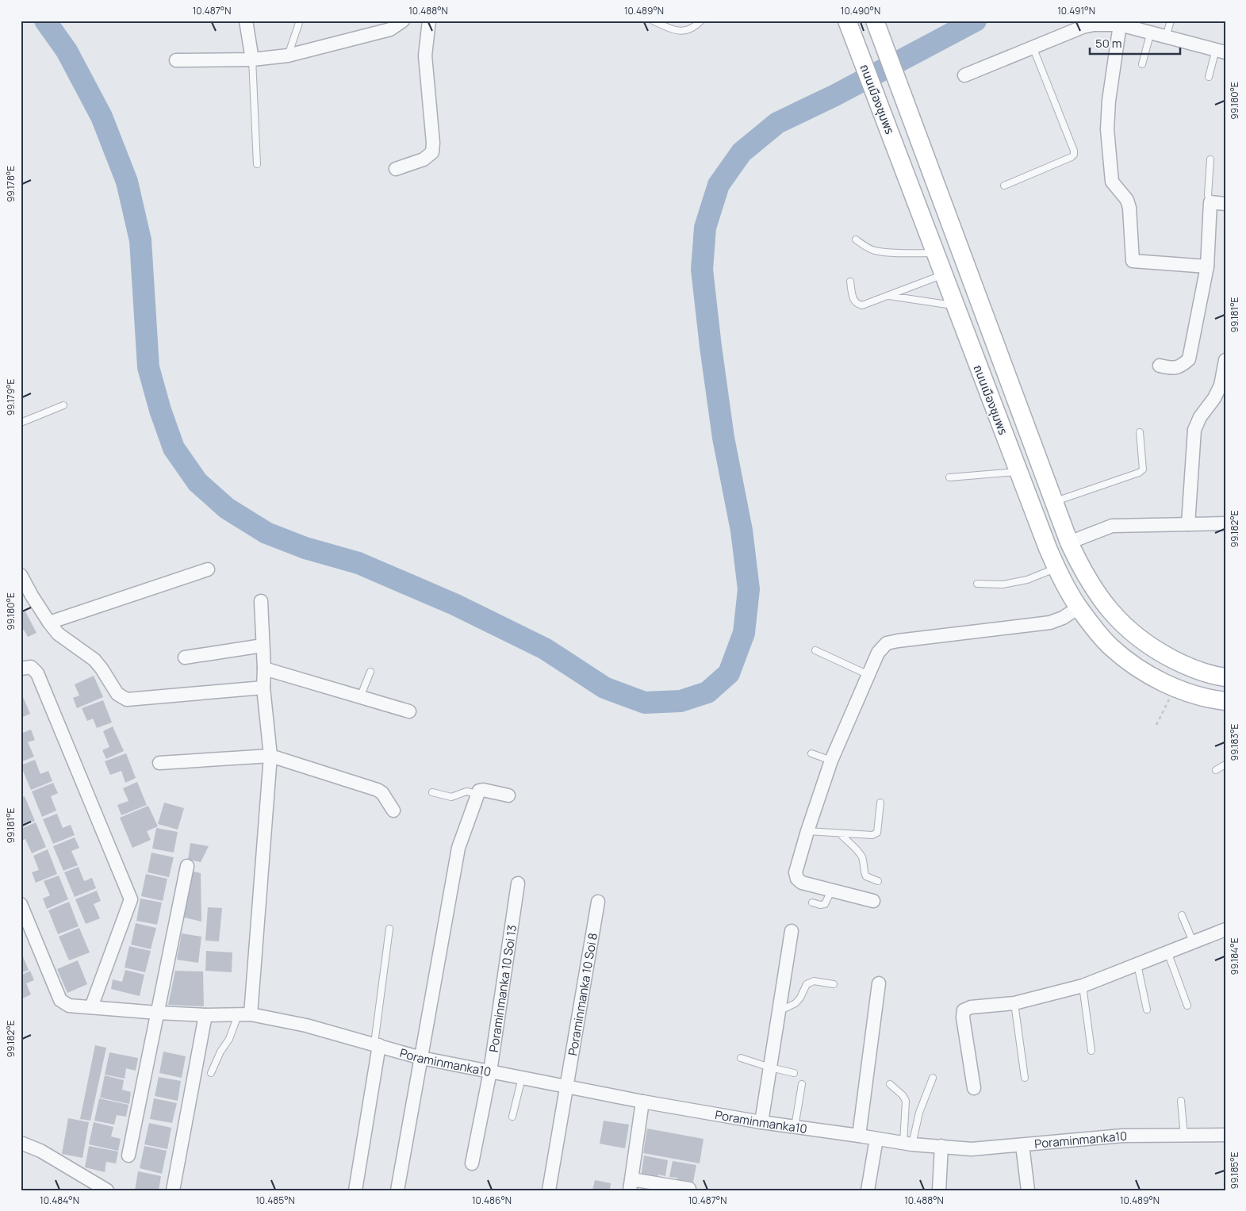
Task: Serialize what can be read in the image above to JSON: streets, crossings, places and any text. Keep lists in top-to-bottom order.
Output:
{
  "streets": {
    "main road": ["ถนนเมืองชุมพร"],
    "street": ["Poraminmanka 10 Soi 13", "Poraminmanka 10 Soi 8", "Poraminmanka10"]
  },
  "crossings": [
    ["Poraminmanka 10 Soi 13", "Poraminmanka10"],
    ["Poraminmanka 10 Soi 8", "Poraminmanka10"]
  ],
  "scale_bar": "50 m",
  "coordinates": [
    "10.487°N",
    "10.488°N",
    "10.489°N",
    "10.490°N",
    "10.491°N",
    "99.180°E",
    "99.178°E",
    "99.181°E",
    "99.179°E",
    "99.182°E",
    "99.183°E",
    "99.184°E",
    "99.185°E",
    "10.484°N",
    "10.485°N",
    "10.486°N"
  ]
}
